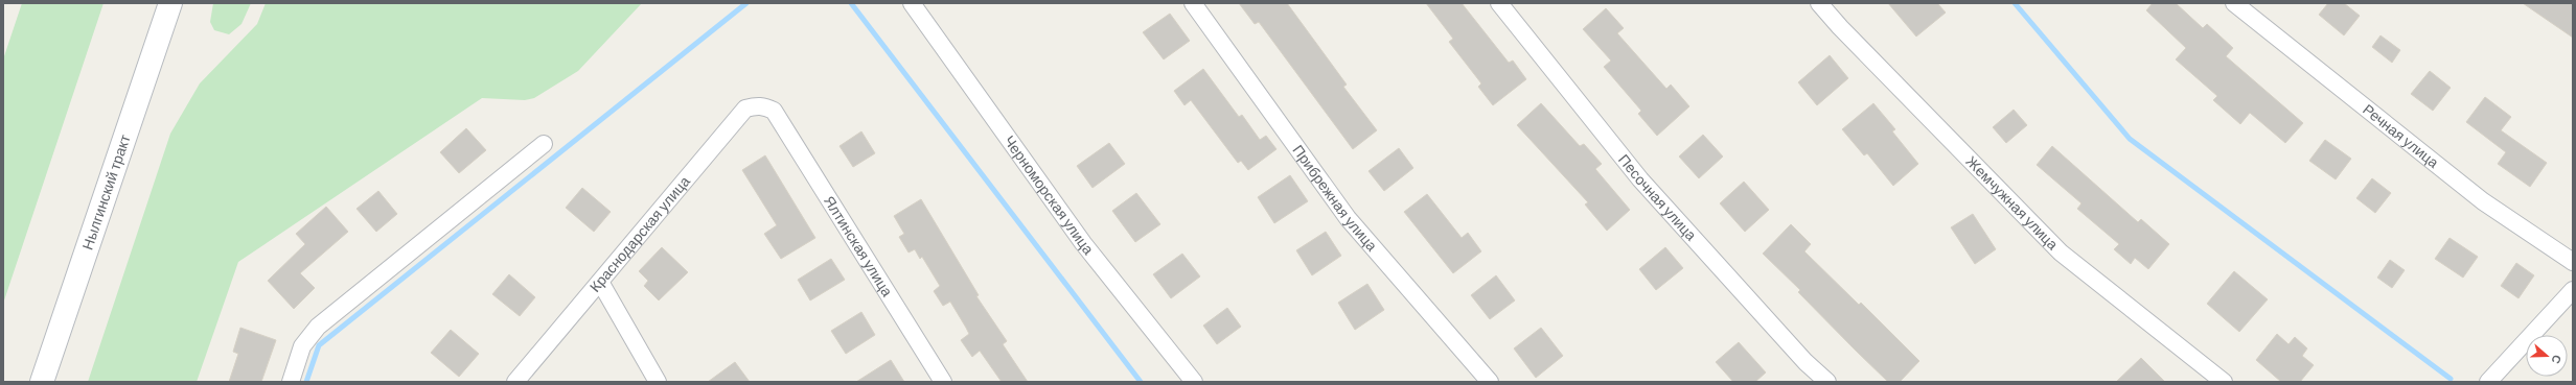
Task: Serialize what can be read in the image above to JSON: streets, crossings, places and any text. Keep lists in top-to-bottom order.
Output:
{
  "streets": {
    "main road": ["Нылгинский тракт"],
    "street": [
      "Речная улица",
      "Черноморская улица",
      "Прибрежная улица",
      "Песочная улица",
      "Жемчужная улица",
      "Краснодарская улица",
      "Ялтинская улица"
    ]
  },
  "crossings": [
    ["Краснодарская улица", "Ялтинская улица"]
  ],
  "north": "right"
}
